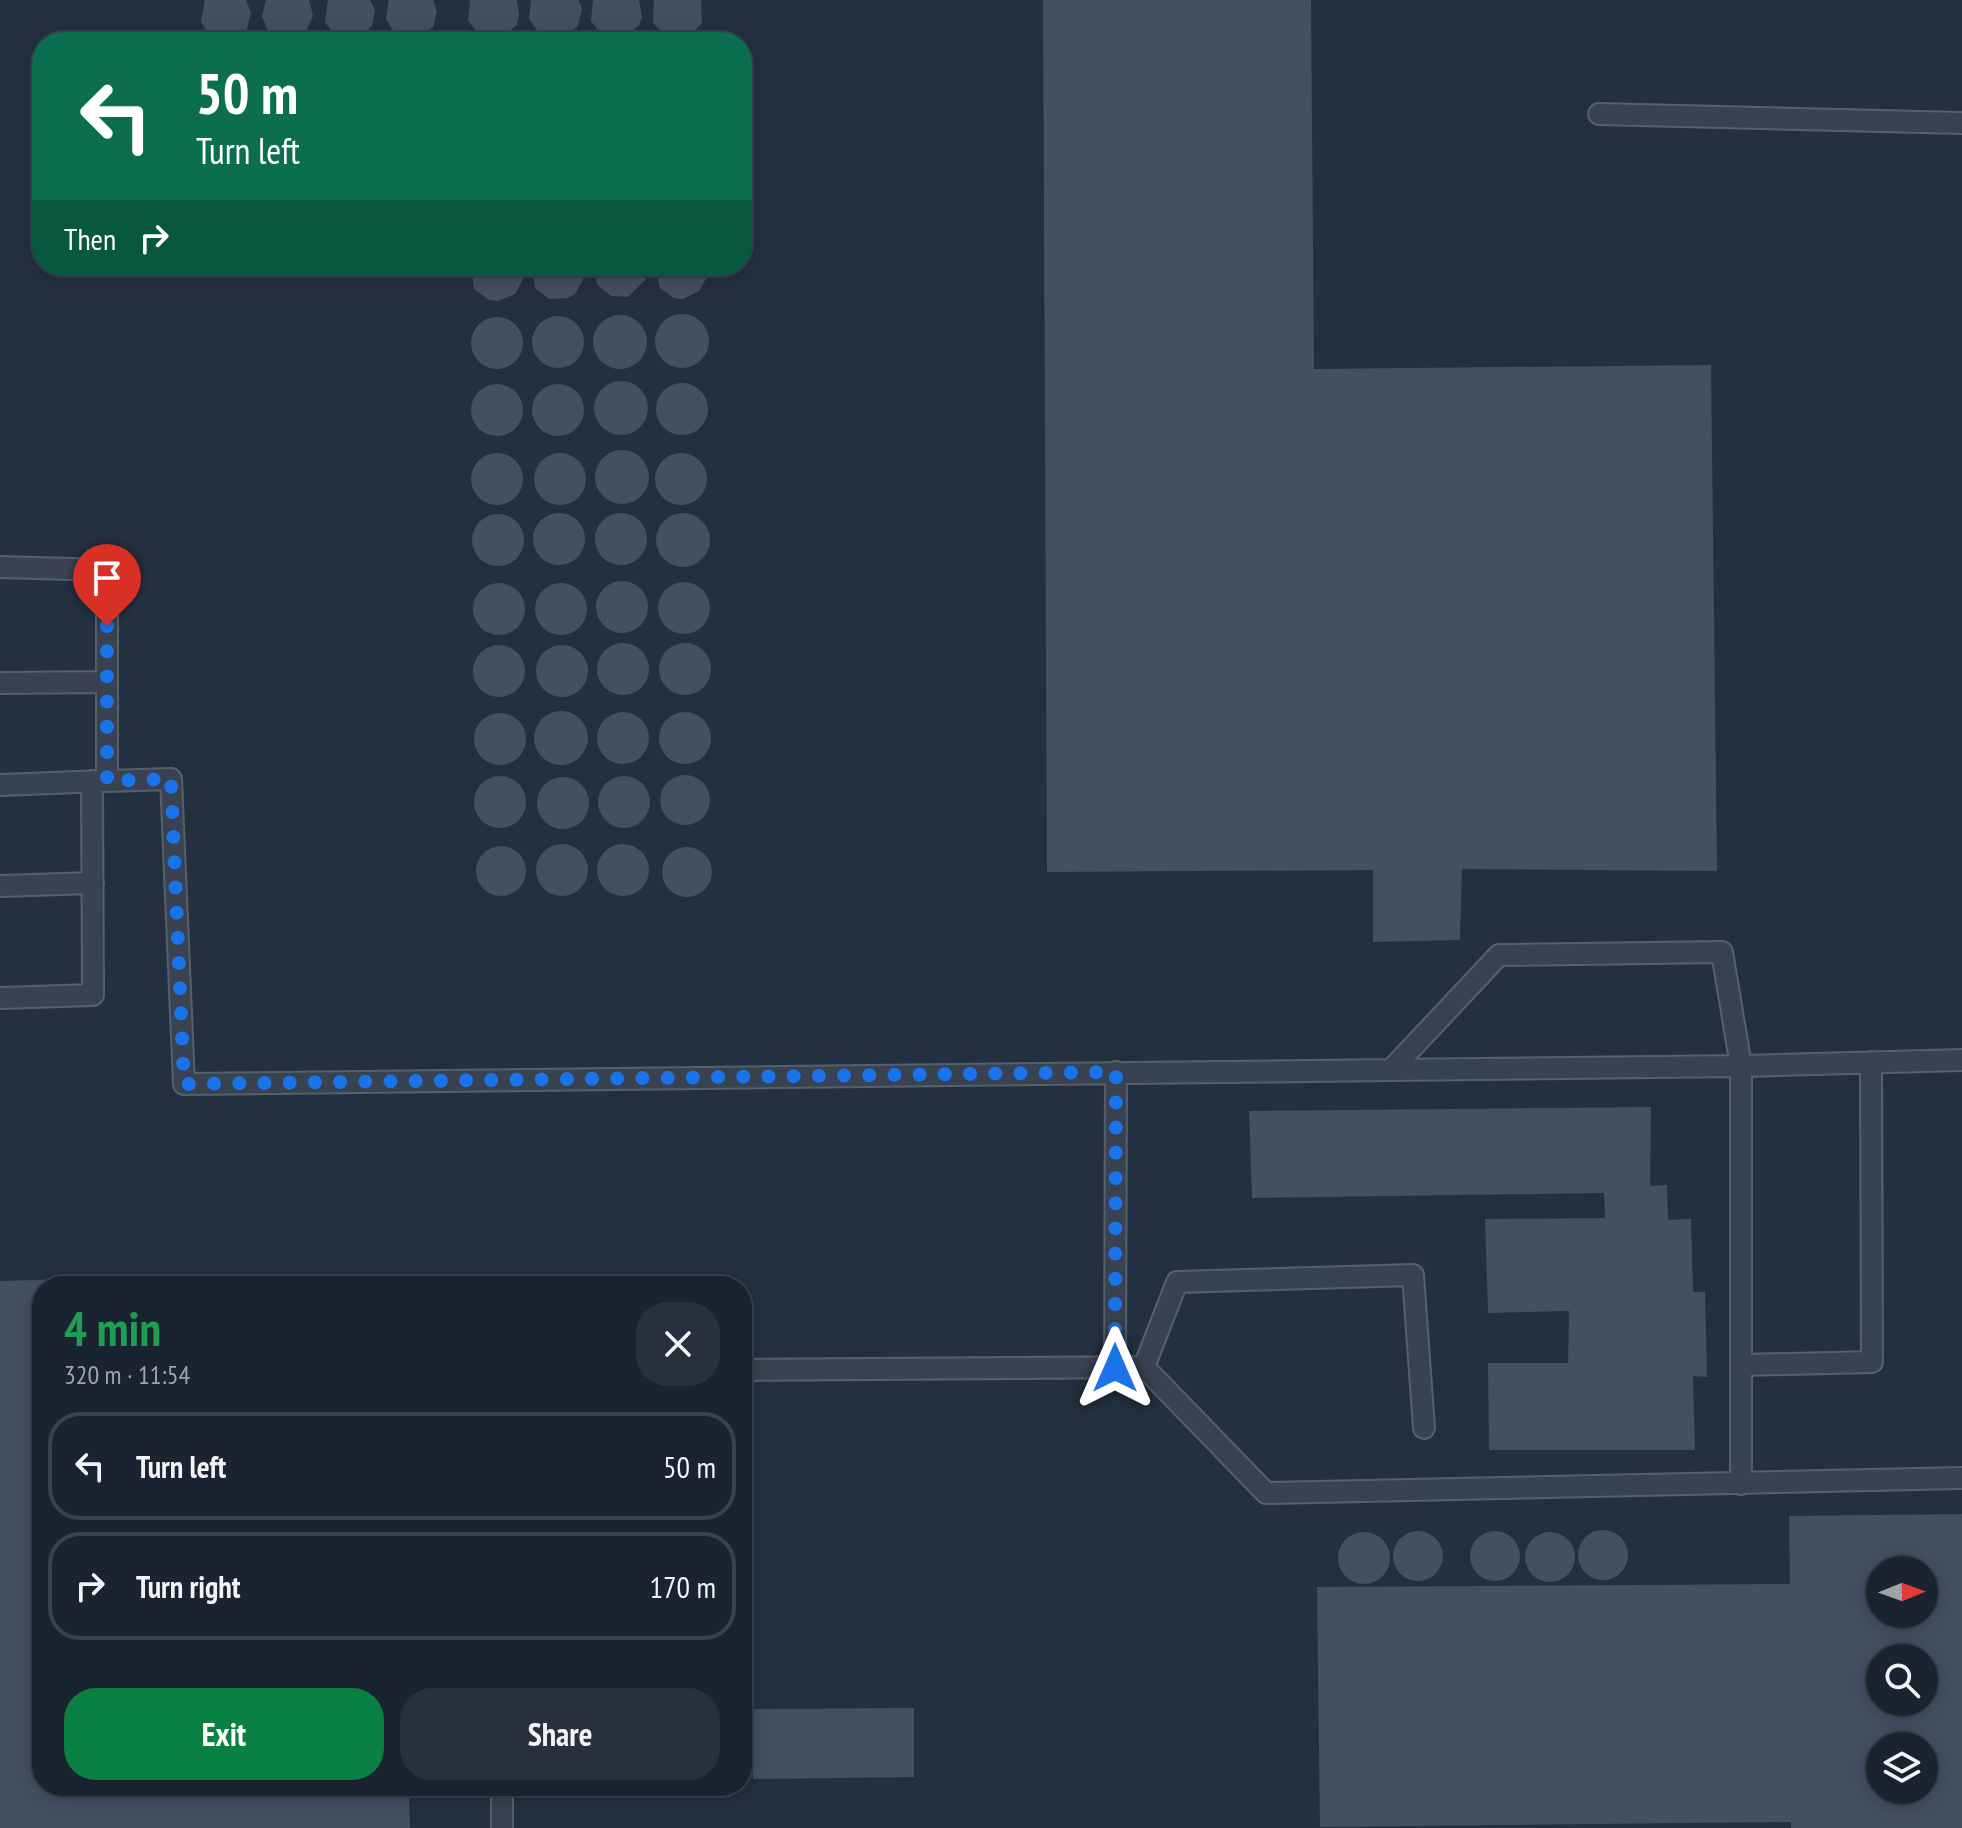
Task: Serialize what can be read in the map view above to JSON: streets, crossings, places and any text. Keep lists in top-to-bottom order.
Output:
{
  "north": "right",
  "page": {
    "turn": ["50 m", "Turn left"],
    "then": "Then",
    "heading": ["4 min", "320 m · 11:54"],
    "list": [
      {
        "name": "Turn left",
        "value": "50 m"
      },
      {
        "name": "Turn right",
        "value": "170 m"
      }
    ],
    "buttons": ["Exit", "Share"]
  }
}
